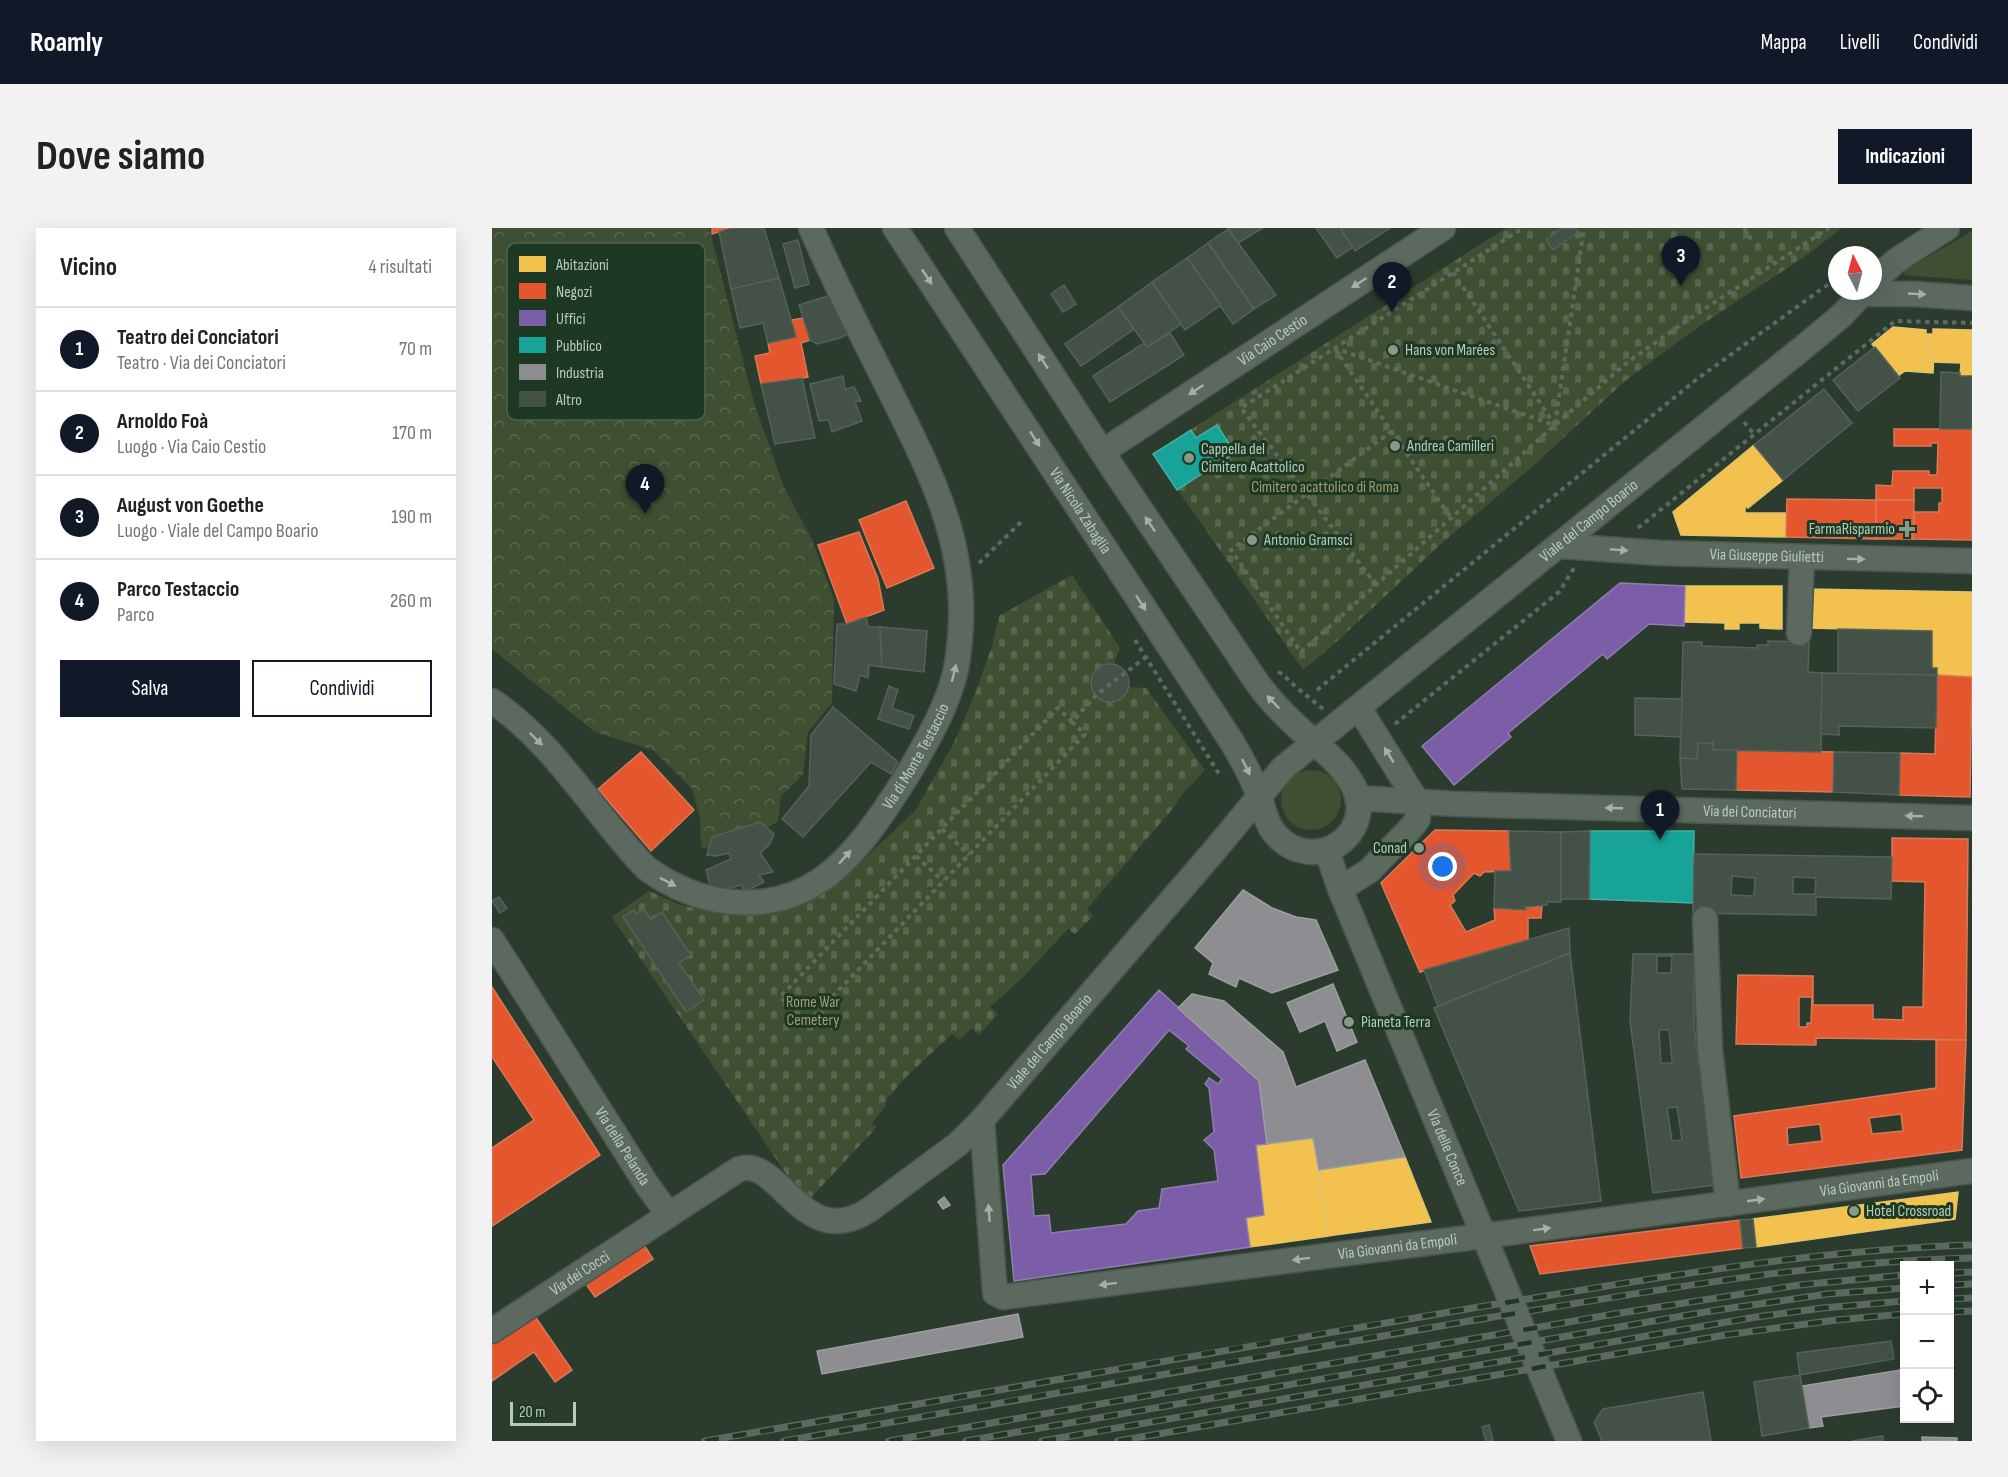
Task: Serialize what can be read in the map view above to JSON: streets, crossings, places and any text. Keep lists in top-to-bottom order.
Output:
{
  "streets": {
    "street": [
      "Via Caio Cestio",
      "Via Nicola Zabaglia",
      "Viale del Campo Boario",
      "Via Giuseppe Giulietti",
      "Via di Monte Testaccio",
      "Via dei Conciatori",
      "Via delle Conce",
      "Via della Pelanda",
      "Via Giovanni da Empoli",
      "Via dei Cocci"
    ]
  },
  "crossings": [
    ["Via Nicola Zabaglia", "Viale del Campo Boario"],
    ["Via Nicola Zabaglia", "Via dei Conciatori"],
    ["Via Nicola Zabaglia", "Via delle Conce"],
    ["Viale del Campo Boario", "Via Giuseppe Giulietti"],
    ["Viale del Campo Boario", "Via dei Conciatori"],
    ["Viale del Campo Boario", "Via delle Conce"],
    ["Viale del Campo Boario", "Via della Pelanda"],
    ["Viale del Campo Boario", "Via Giovanni da Empoli"],
    ["Viale del Campo Boario", "Via dei Cocci"],
    ["Via dei Conciatori", "Via delle Conce"],
    ["Via delle Conce", "Via Giovanni da Empoli"],
    ["Via della Pelanda", "Via dei Cocci"]
  ],
  "one_way": ["Via Caio Cestio", "Via Giuseppe Giulietti", "Via dei Conciatori"],
  "parks": ["Cimitero acattolico di Roma", "Rome War Cemetery"],
  "places": {
    "other": [
      "Hans von Marées",
      "Andrea Camilleri",
      "Cappella del Cimitero Acattolico",
      "Antonio Gramsci",
      "Conad",
      "Pianeta Terra",
      "Hotel Crossroad"
    ],
    "health": ["FarmaRisparmio"]
  },
  "legend": [
    "Abitazioni",
    "Negozi",
    "Uffici",
    "Pubblico",
    "Industria",
    "Altro"
  ],
  "scale_bar": "20 m",
  "north": "top",
  "page": {
    "header": "Roamly",
    "nav": ["Mappa", "Livelli", "Condividi"],
    "buttons": [
      "Indicazioni",
      ["Salva", "Condividi"]
    ],
    "title": "Dove siamo",
    "heading": ["Vicino", "4 risultati"],
    "pins": [
      "3",
      "2",
      "4",
      "1"
    ],
    "list": [
      {
        "mark": "1",
        "name": "Teatro dei Conciatori",
        "note": "Teatro · Via dei Conciatori",
        "value": "70 m"
      },
      {
        "mark": "2",
        "name": "Arnoldo Foà",
        "note": "Luogo · Via Caio Cestio",
        "value": "170 m"
      },
      {
        "mark": "3",
        "name": "August von Goethe",
        "note": "Luogo · Viale del Campo Boario",
        "value": "190 m"
      },
      {
        "mark": "4",
        "name": "Parco Testaccio",
        "note": "Parco",
        "value": "260 m"
      }
    ],
    "map_buttons": ["+", "−"],
    "scale": "20 m"
  }
}
